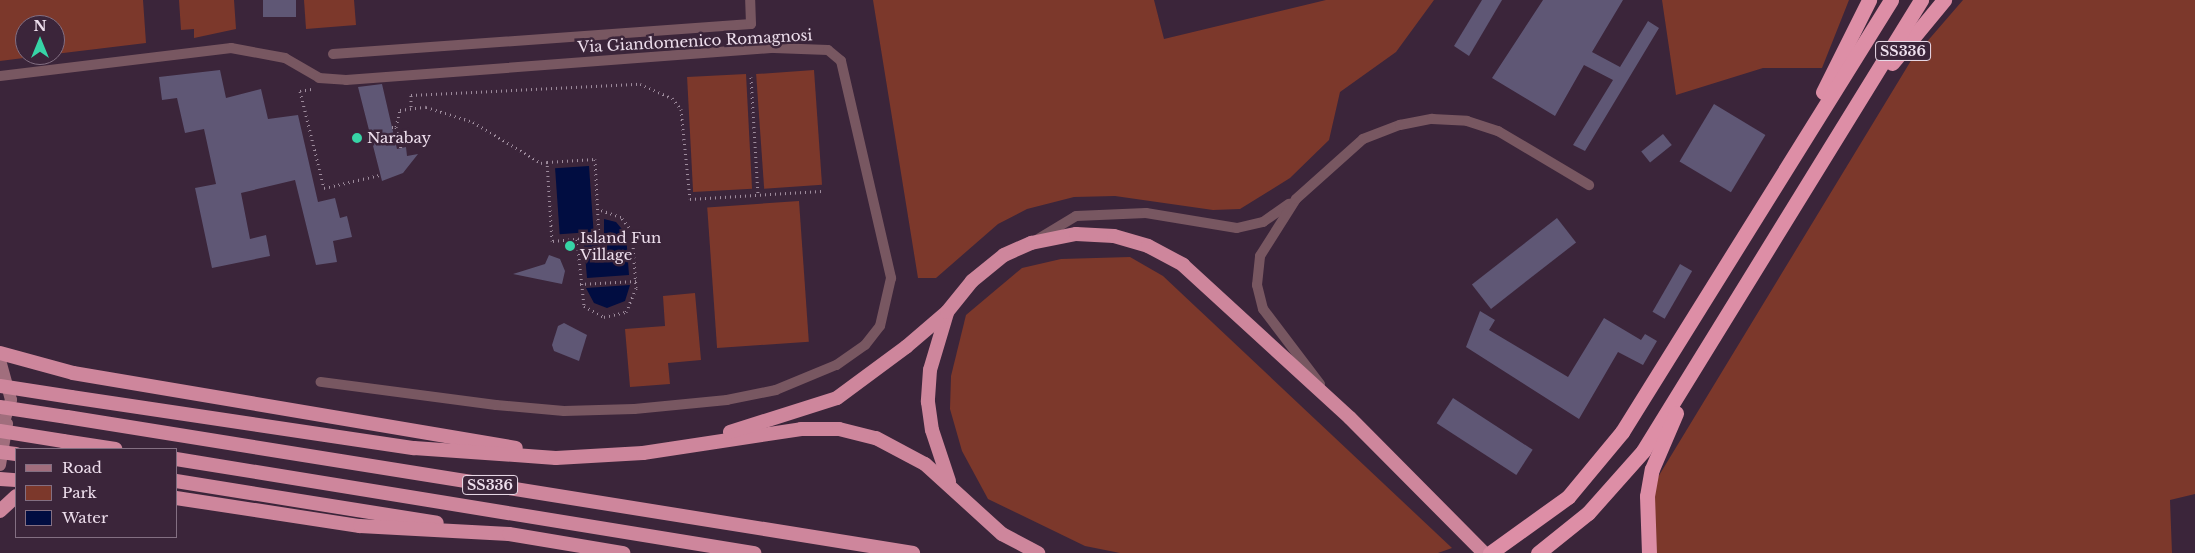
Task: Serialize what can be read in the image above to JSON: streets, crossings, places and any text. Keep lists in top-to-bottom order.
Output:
{
  "streets": {
    "highway": ["SS336"],
    "lane": ["Via Giandomenico Romagnosi"]
  },
  "places": ["Narabay", "Island Fun Village"],
  "legend": ["Road", "Park", "Water"],
  "north": "top"
}
